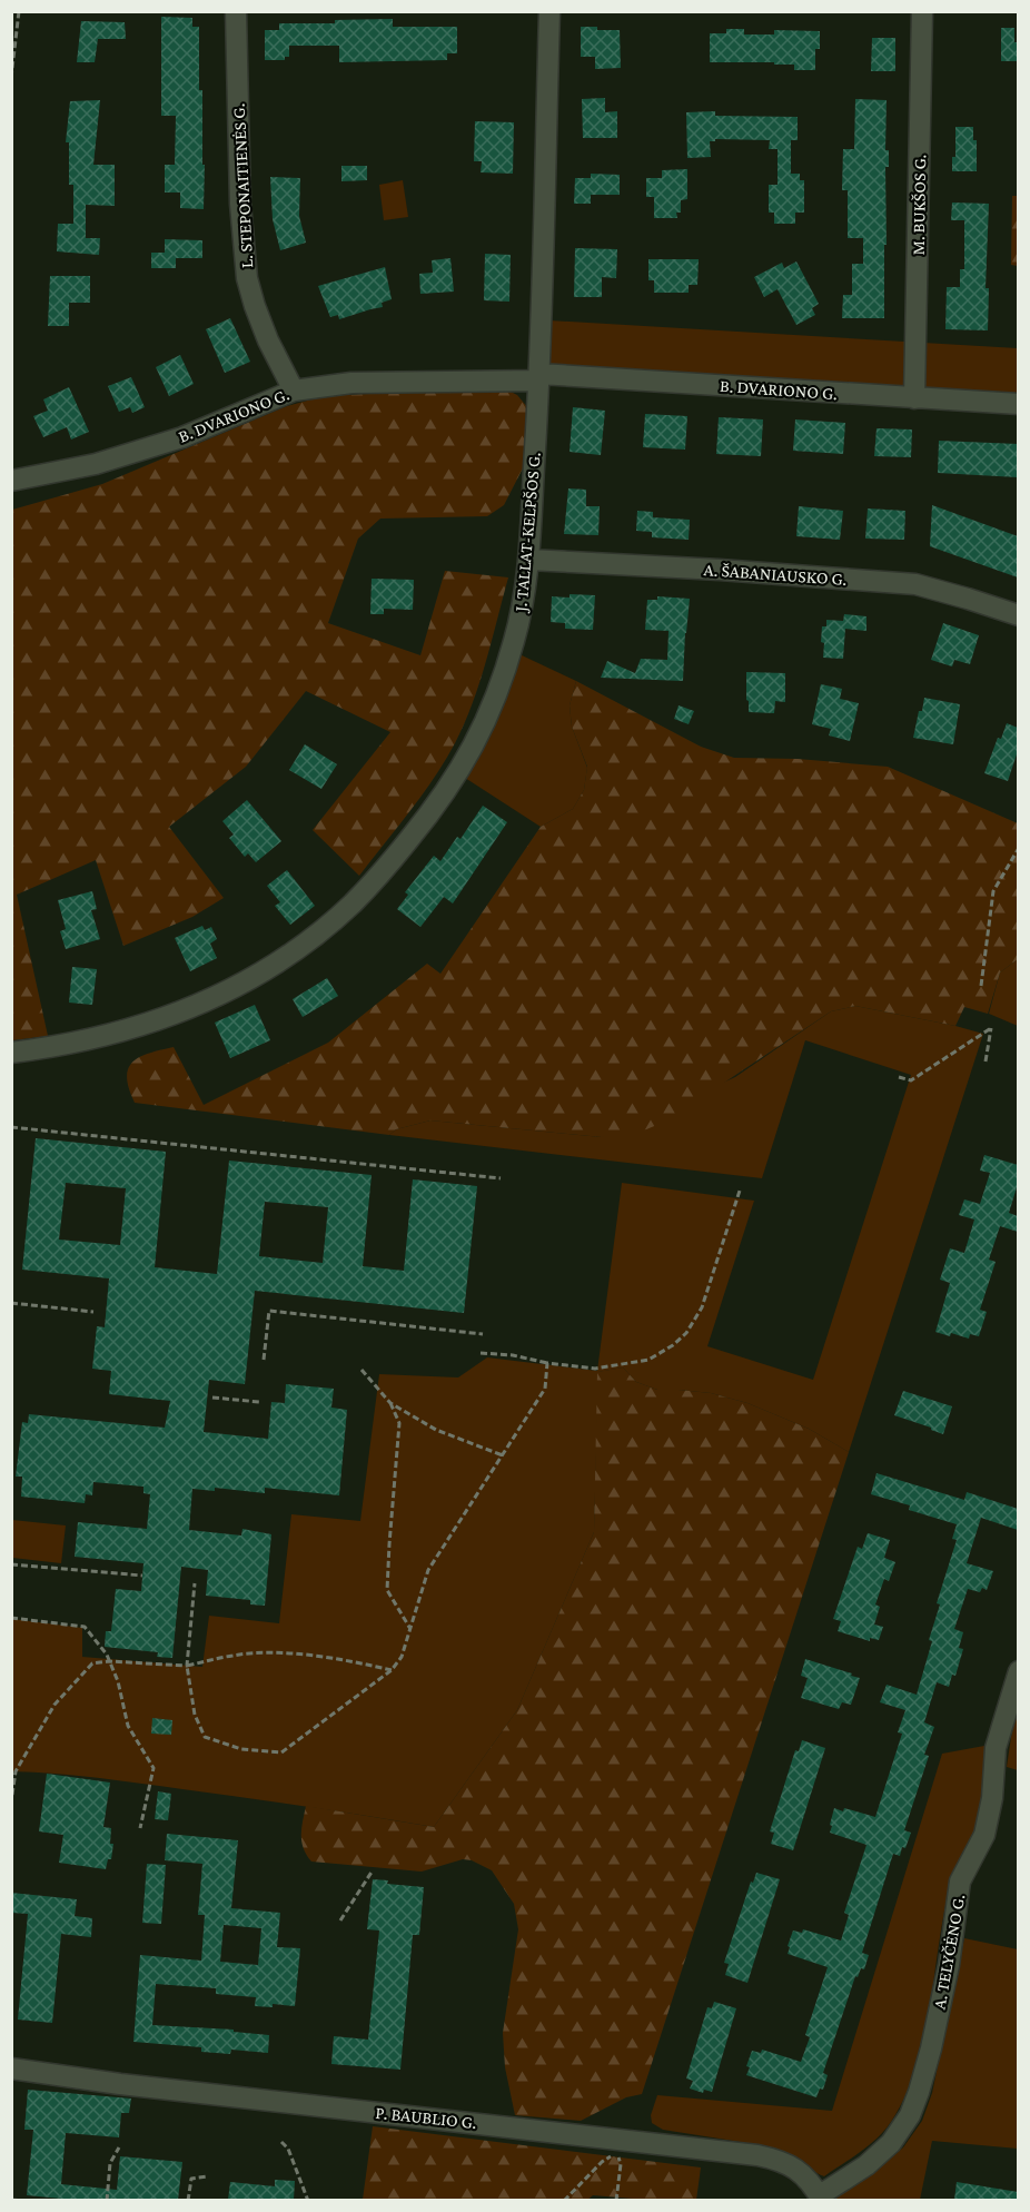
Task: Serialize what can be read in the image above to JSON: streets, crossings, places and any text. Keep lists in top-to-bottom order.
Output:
{
  "streets": {
    "street": [
      "L. STEPONAITIENĖS G.",
      "M. BUKŠOS G.",
      "B. DVARIONO G.",
      "J. TALLAT-KELPŠOS G.",
      "A. ŠABANIAUSKO G.",
      "A. TELYČĖNO G.",
      "P. BAUBLIO G."
    ]
  },
  "crossings": [
    ["L. STEPONAITIENĖS G.", "B. DVARIONO G."],
    ["M. BUKŠOS G.", "B. DVARIONO G."],
    ["B. DVARIONO G.", "J. TALLAT-KELPŠOS G."],
    ["J. TALLAT-KELPŠOS G.", "A. ŠABANIAUSKO G."],
    ["A. TELYČĖNO G.", "P. BAUBLIO G."]
  ]
}
